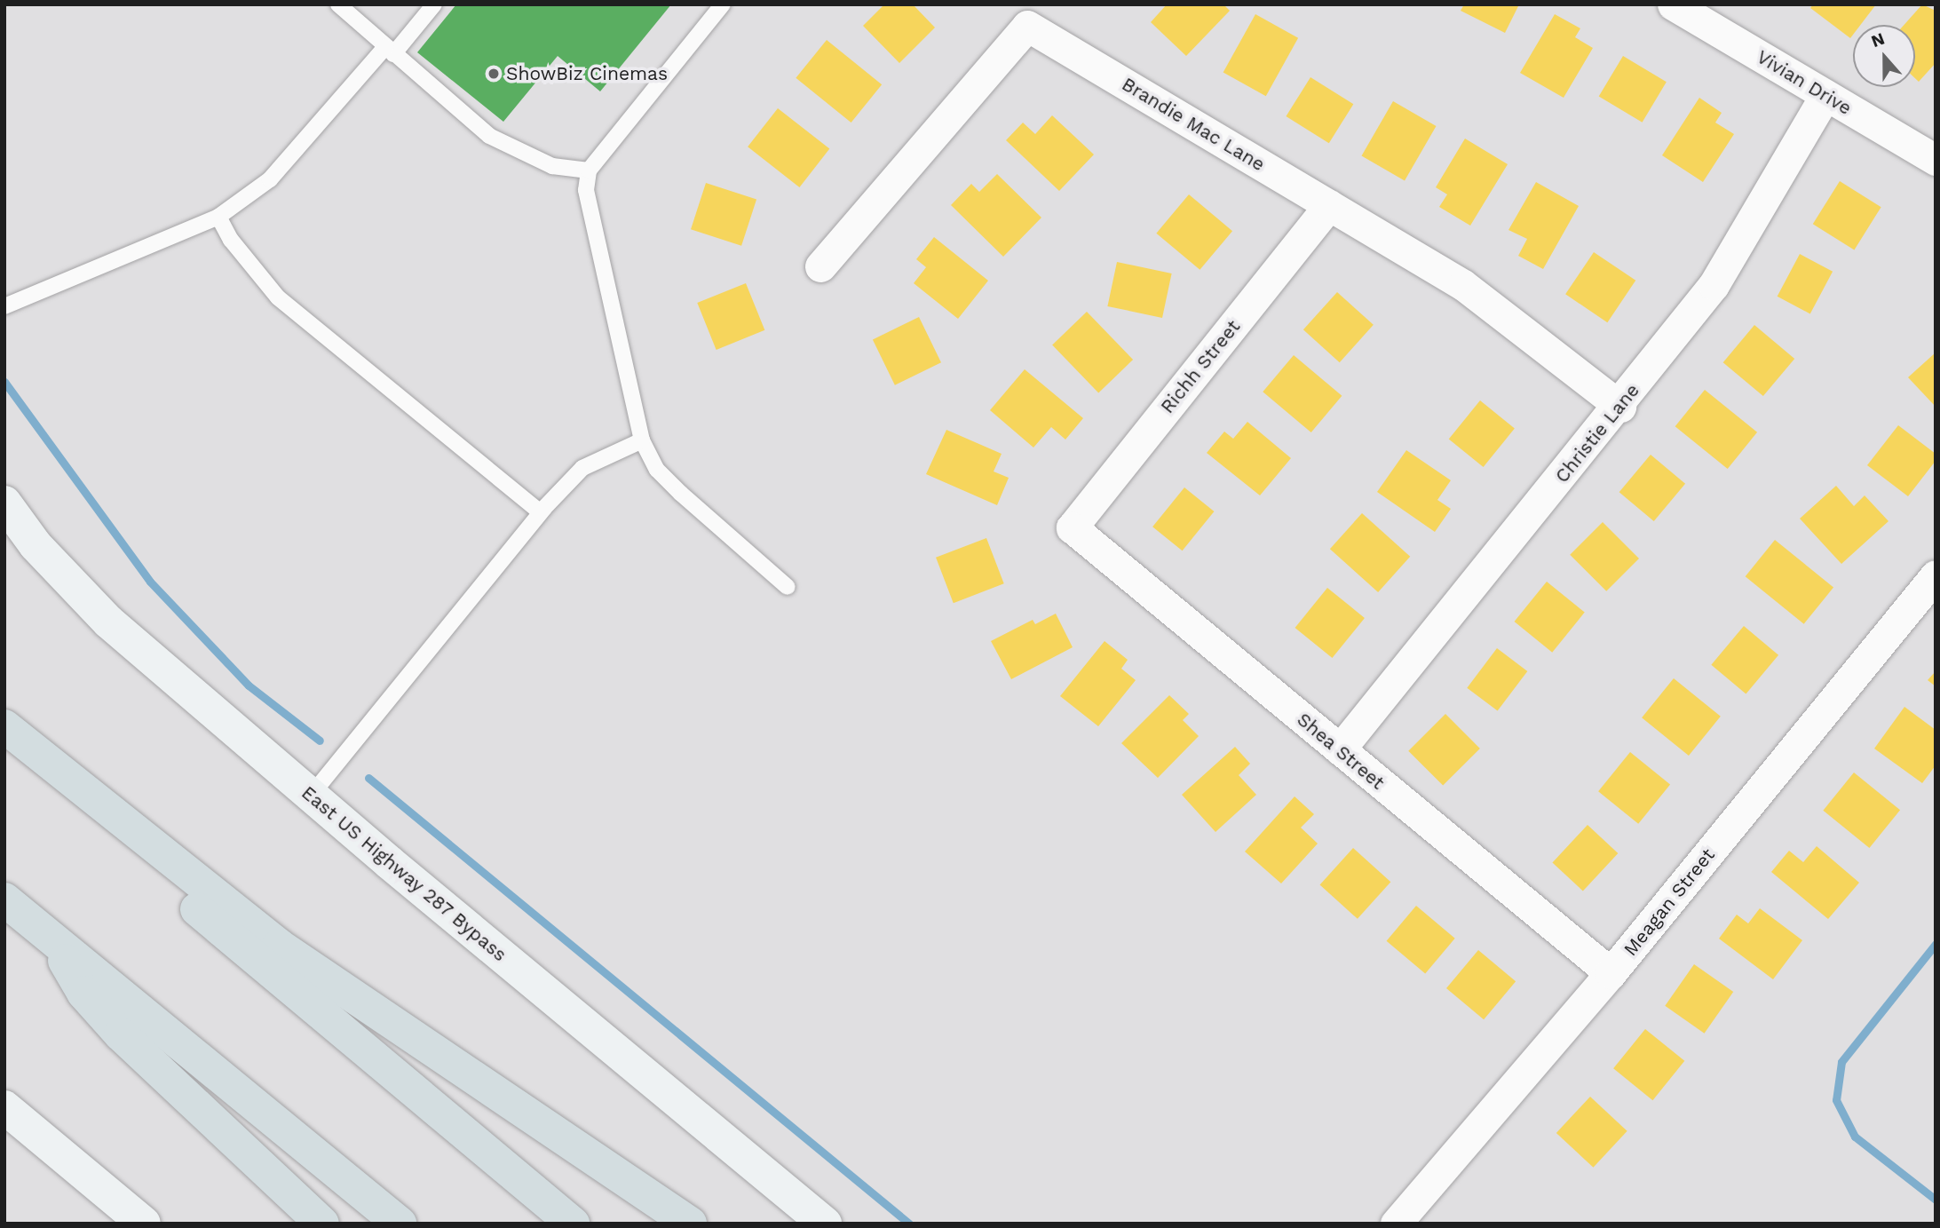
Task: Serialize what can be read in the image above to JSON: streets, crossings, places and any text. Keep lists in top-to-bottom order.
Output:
{
  "streets": {
    "main road": ["East US Highway 287 Bypass"],
    "street": [
      "Vivian Drive",
      "Brandie Mac Lane",
      "Richh Street",
      "Christie Lane",
      "Shea Street",
      "Meagan Street"
    ]
  },
  "crossings": [
    ["Vivian Drive", "Christie Lane"],
    ["Brandie Mac Lane", "Richh Street"],
    ["Brandie Mac Lane", "Christie Lane"],
    ["Richh Street", "Shea Street"],
    ["Christie Lane", "Shea Street"],
    ["Shea Street", "Meagan Street"]
  ],
  "places": ["ShowBiz Cinemas"],
  "north": "top"
}
